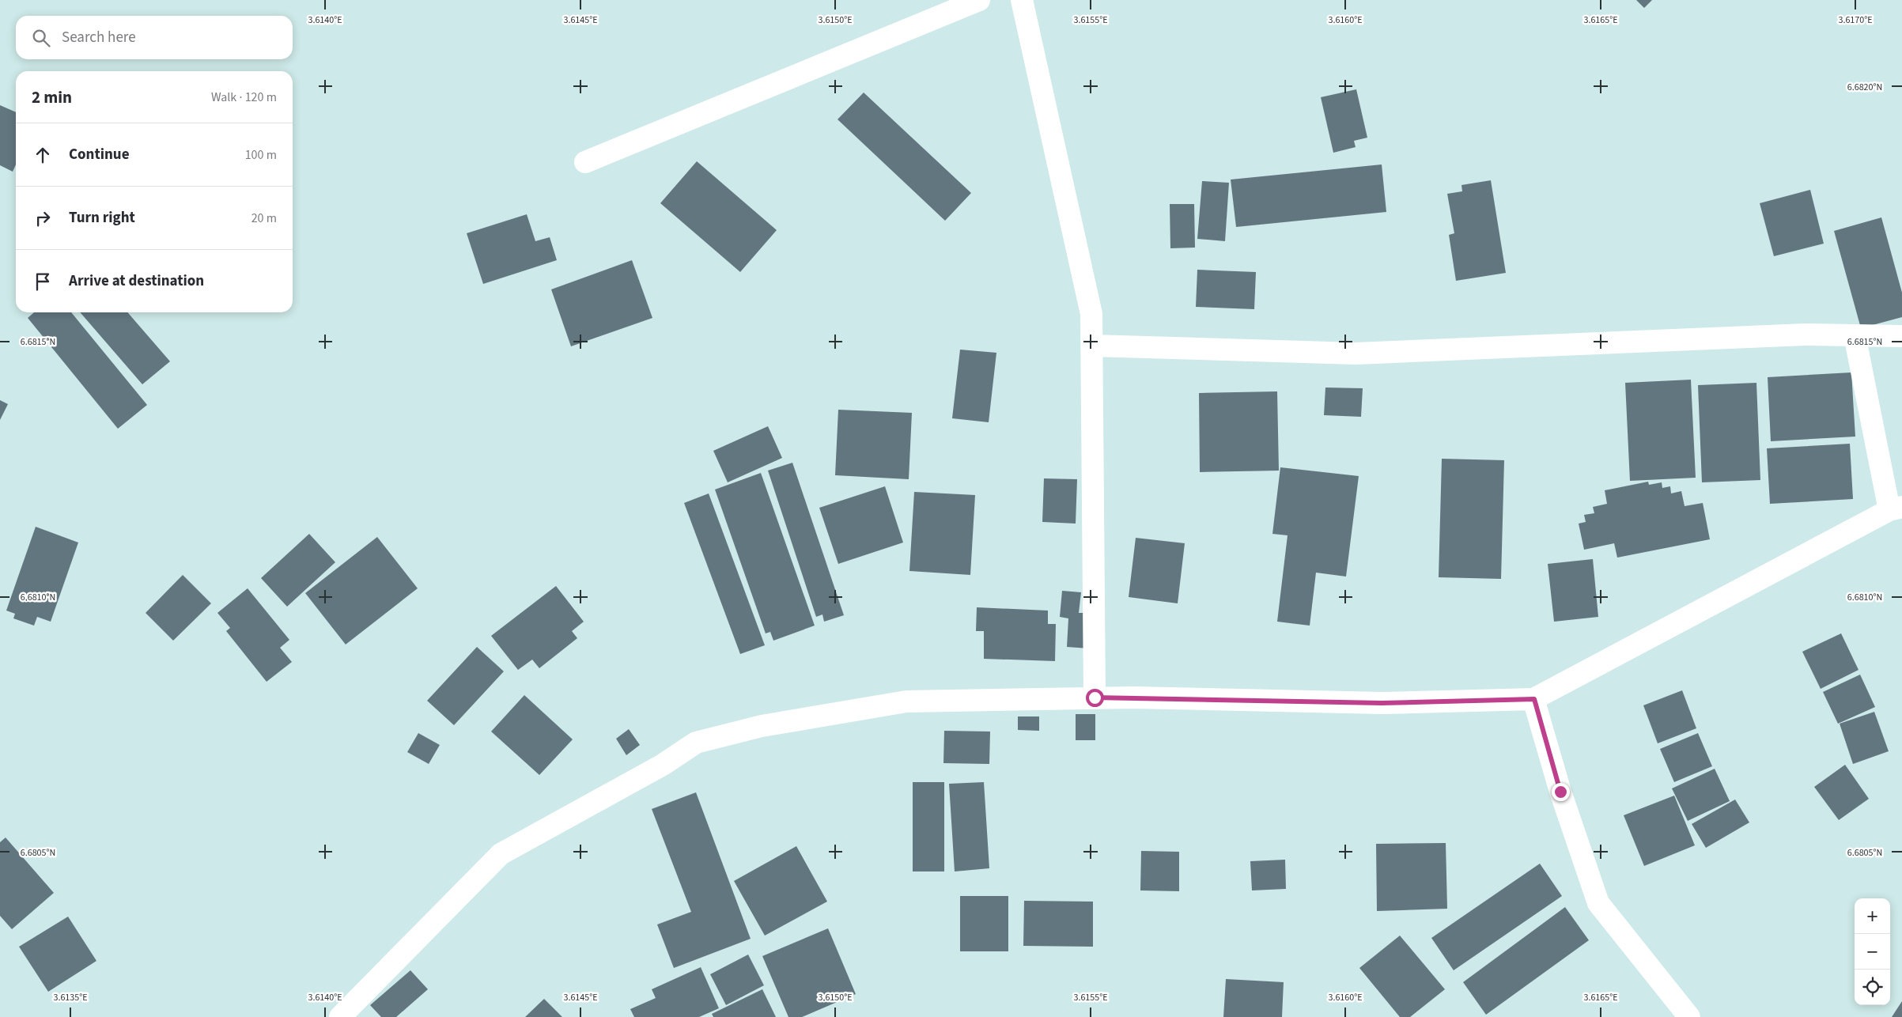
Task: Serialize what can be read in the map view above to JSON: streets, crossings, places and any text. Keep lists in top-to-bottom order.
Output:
{
  "page": {
    "search": "Search here",
    "heading": ["2 min", "Walk · 120 m"],
    "list": [
      ["Continue", "100 m"],
      ["Turn right", "20 m"],
      "Arrive at destination"
    ],
    "map_buttons": ["+", "−"]
  },
  "coordinates": [
    "3.6140°E",
    "3.6145°E",
    "3.6150°E",
    "3.6155°E",
    "3.6160°E",
    "3.6165°E",
    "3.6170°E",
    "6.6820°N",
    "6.6815°N",
    "6.6810°N",
    "6.6805°N",
    "3.6135°E"
  ]
}
